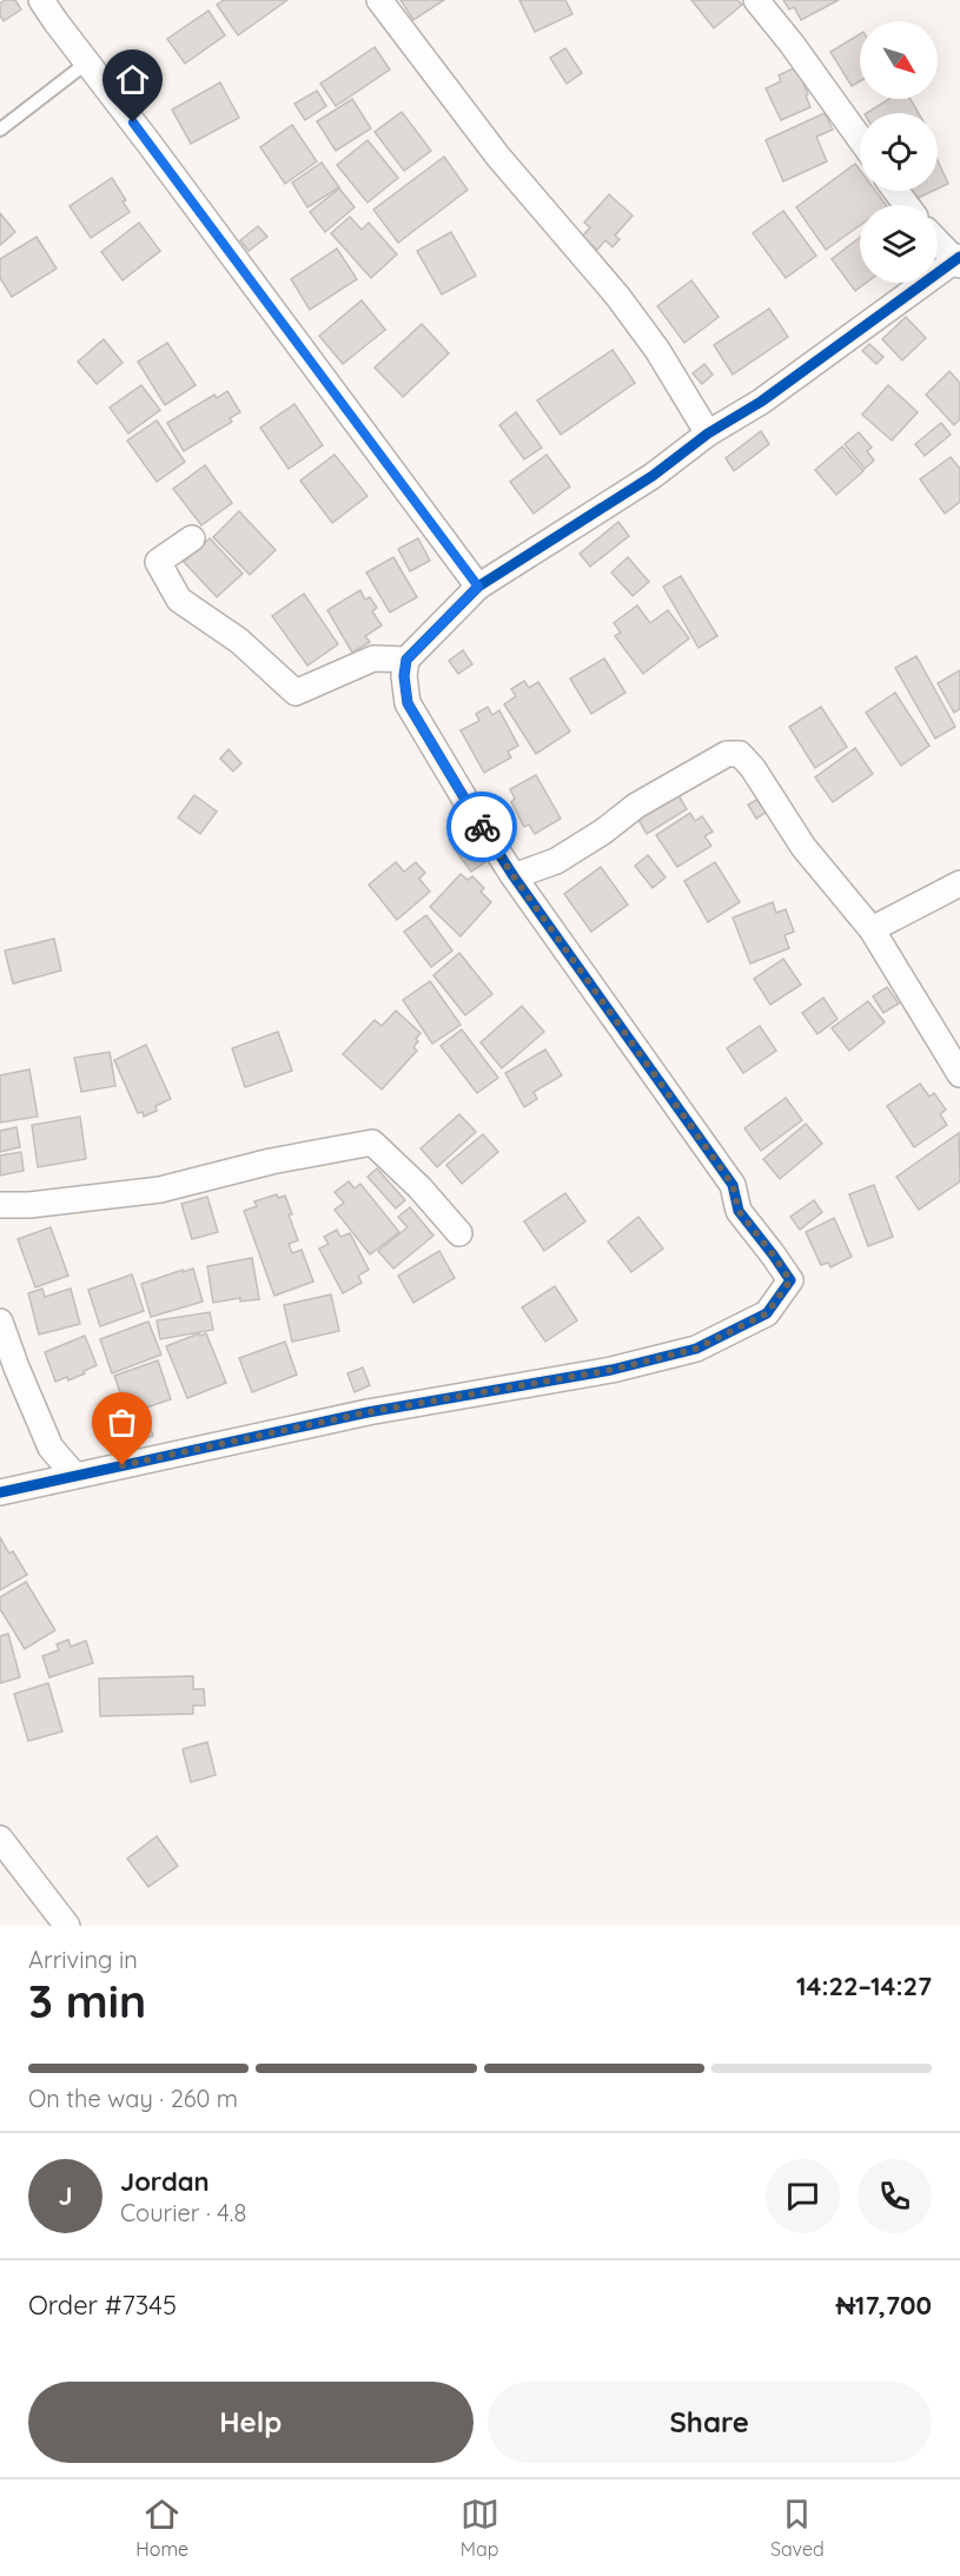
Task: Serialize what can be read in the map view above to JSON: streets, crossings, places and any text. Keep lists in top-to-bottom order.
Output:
{
  "north": "bottom right",
  "page": {
    "heading": ["3 min", "Arriving in", "14:22–14:27"],
    "panel": [
      "Jordan",
      "Courier · 4.8",
      "Order #7345",
      "₦17,700"
    ],
    "bar": "On the way · 260 m",
    "round": "J",
    "buttons": ["Help", "Share"],
    "tabs": ["Home", "Map", "Saved"]
  }
}
